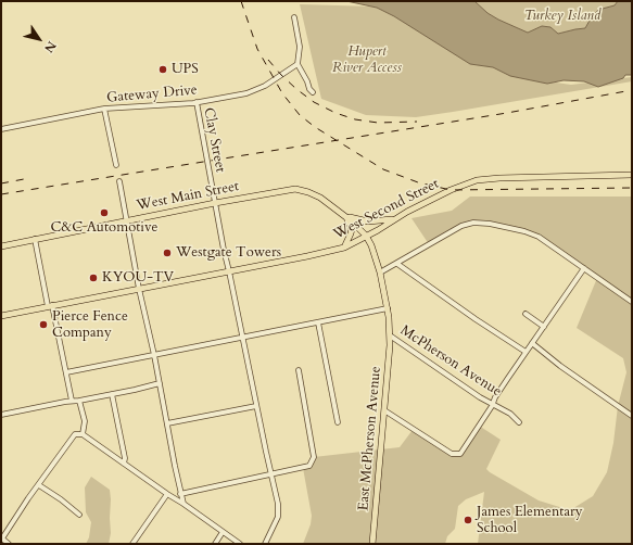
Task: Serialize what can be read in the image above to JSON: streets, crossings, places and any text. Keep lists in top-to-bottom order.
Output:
{
  "streets": {
    "main road": [
      "West Main Street",
      "West Second Street",
      "McPherson Avenue",
      "East McPherson Avenue"
    ],
    "street": ["Gateway Drive", "Clay Street"]
  },
  "crossings": [
    ["Gateway Drive", "Clay Street"],
    ["Clay Street", "West Main Street"],
    ["Clay Street", "West Second Street"],
    ["West Main Street", "West Second Street"],
    ["West Main Street", "McPherson Avenue"],
    ["West Second Street", "McPherson Avenue"],
    ["McPherson Avenue", "East McPherson Avenue"]
  ],
  "parks": ["Turkey Island", "Hupert River Access"],
  "places": [
    "UPS",
    "C&C Automotive",
    "Westgate Towers",
    "KYOU-TV",
    "Pierce Fence Company",
    "James Elementary School"
  ],
  "north": "bottom right"
}
